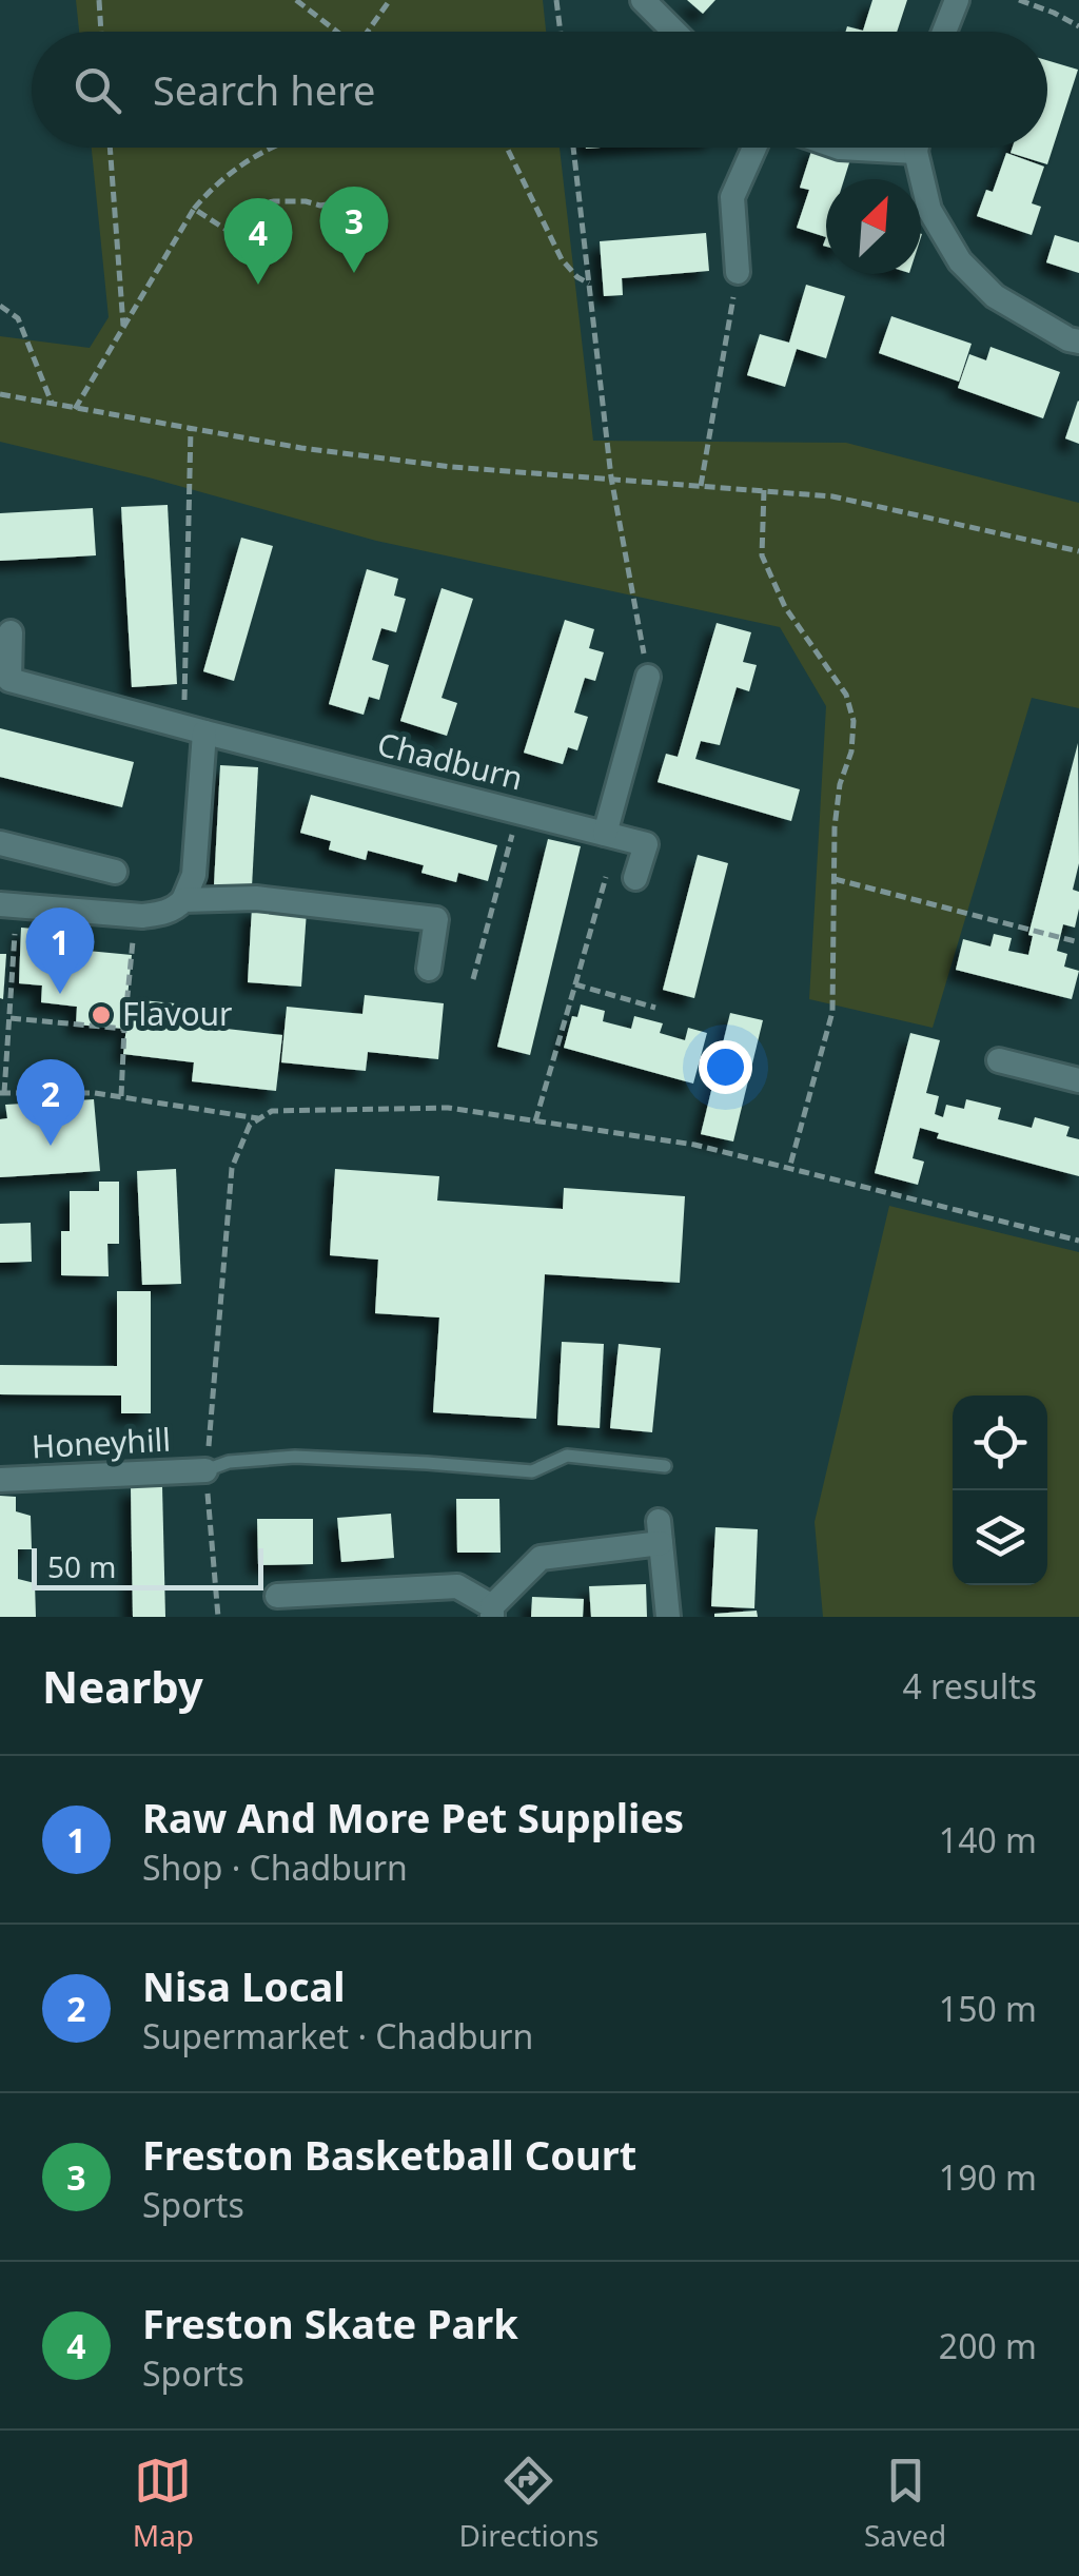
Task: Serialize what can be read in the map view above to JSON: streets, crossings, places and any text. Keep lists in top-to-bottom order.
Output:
{
  "streets": {
    "street": ["Chadburn", "Honeyhill"]
  },
  "places": ["Flavour"],
  "scale_bar": "50 m",
  "north": "top right",
  "page": {
    "search": "Search here",
    "pins": [
      "3",
      "4",
      "1",
      "2"
    ],
    "scale": "50 m",
    "heading": ["Nearby", "4 results"],
    "list": [
      {
        "mark": "1",
        "name": "Raw And More Pet Supplies",
        "note": "Shop · Chadburn",
        "value": "140 m"
      },
      {
        "mark": "2",
        "name": "Nisa Local",
        "note": "Supermarket · Chadburn",
        "value": "150 m"
      },
      {
        "mark": "3",
        "name": "Freston Basketball Court",
        "note": "Sports",
        "value": "190 m"
      },
      {
        "mark": "4",
        "name": "Freston Skate Park",
        "note": "Sports",
        "value": "200 m"
      }
    ],
    "nav": ["Map", "Directions", "Saved"]
  }
}
